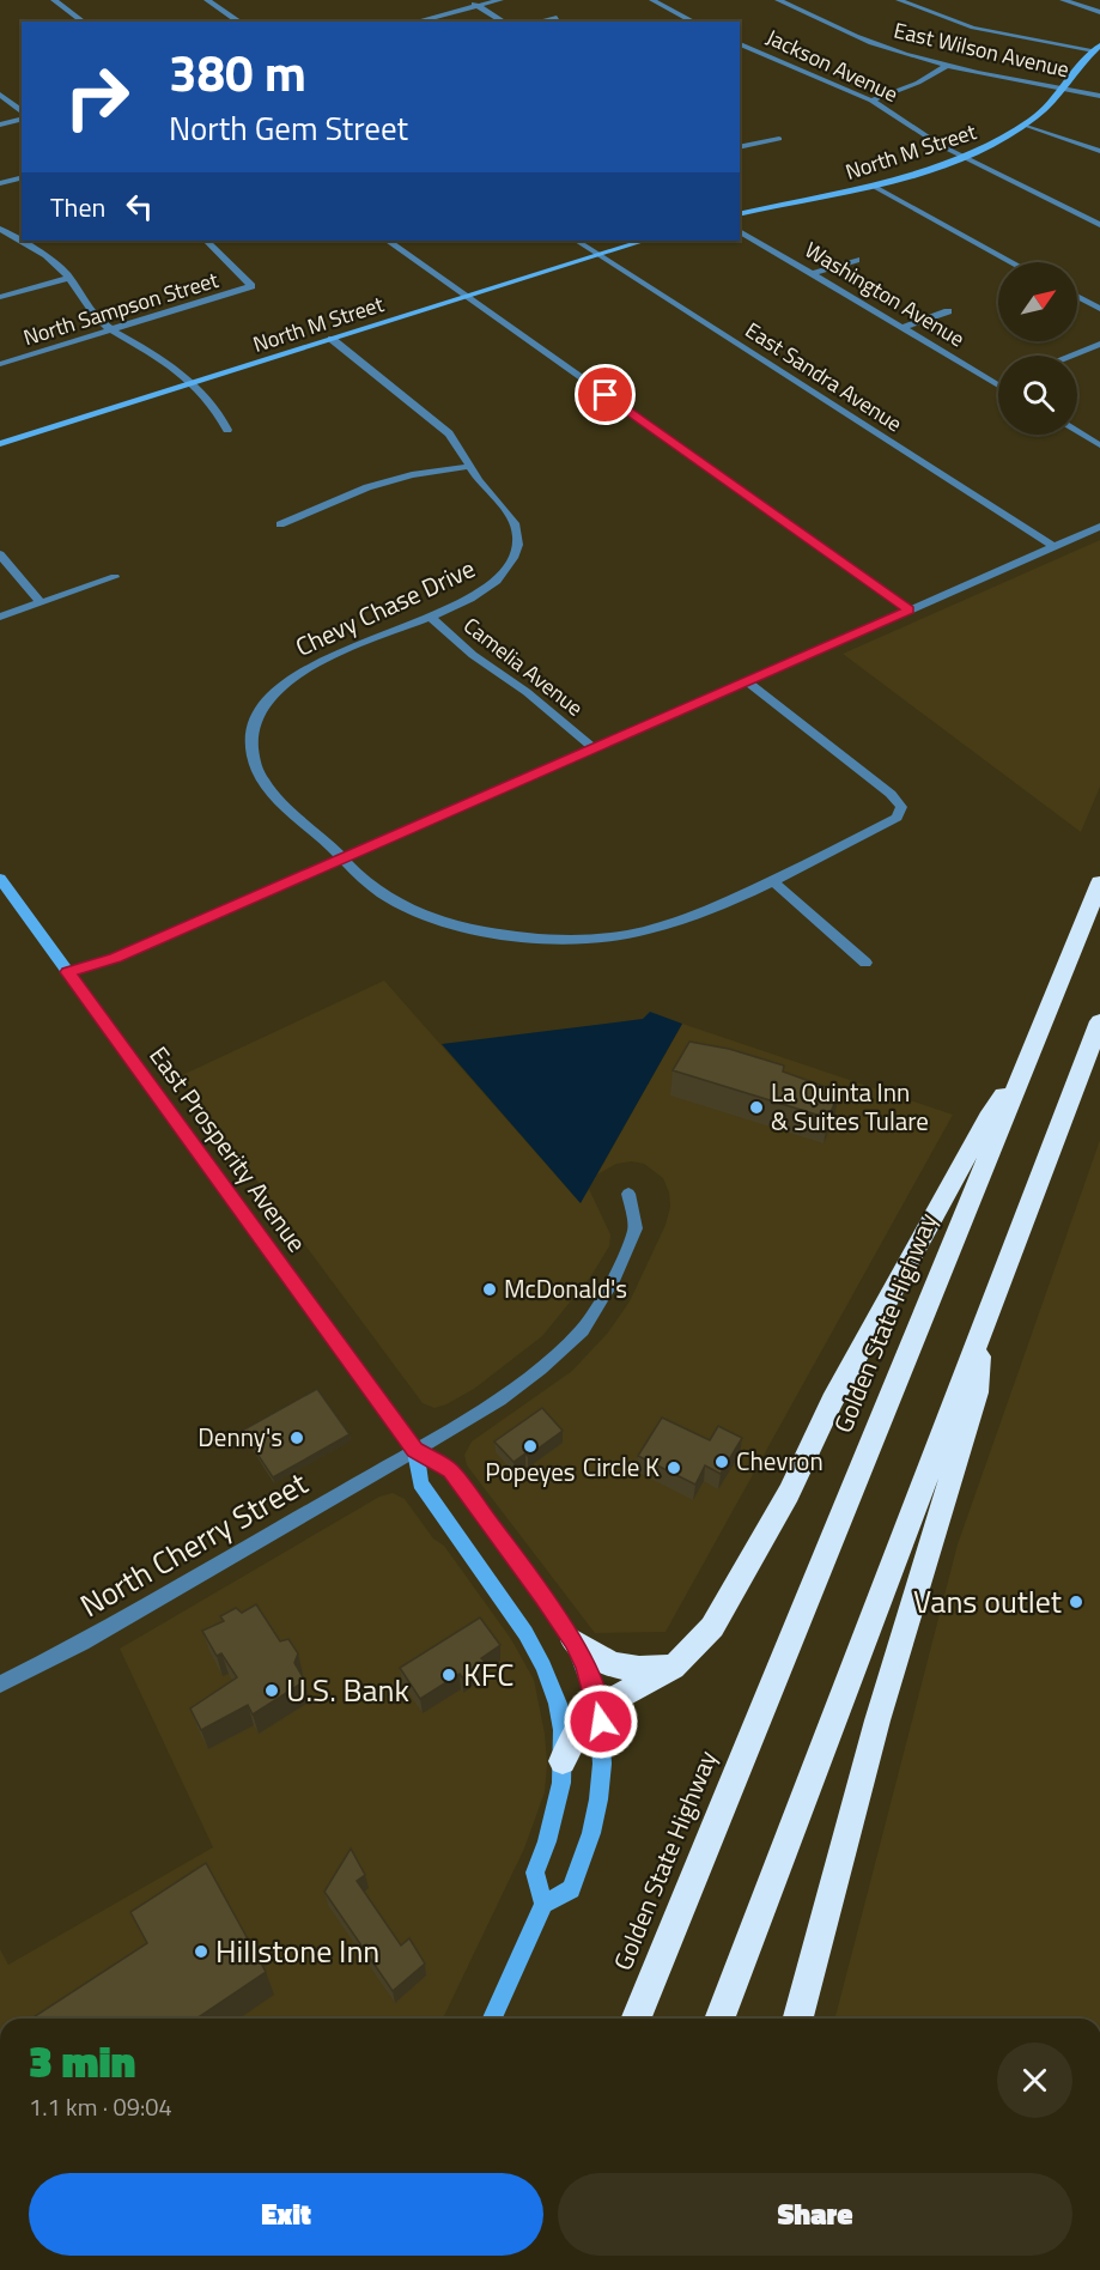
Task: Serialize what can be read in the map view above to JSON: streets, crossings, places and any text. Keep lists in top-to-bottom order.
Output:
{
  "streets": {
    "highway": ["Golden State Highway"],
    "street": [
      "East Wilson Avenue",
      "Jackson Avenue",
      "North M Street",
      "Washington Avenue",
      "North Sampson Street",
      "East Sandra Avenue",
      "Chevy Chase Drive",
      "Camelia Avenue",
      "East Prosperity Avenue",
      "North Cherry Street"
    ]
  },
  "crossings": [
    ["East Wilson Avenue", "North M Street"],
    ["Jackson Avenue", "North M Street"],
    ["North M Street", "East Sandra Avenue"],
    ["North M Street", "Chevy Chase Drive"],
    ["Chevy Chase Drive", "Camelia Avenue"],
    ["East Prosperity Avenue", "North Cherry Street"]
  ],
  "places": [
    "La Quinta Inn & Suites Tulare",
    "McDonald's",
    "Denny's",
    "Popeyes",
    "Chevron",
    "Circle K",
    "Vans outlet",
    "KFC",
    "U.S. Bank",
    "Hillstone Inn"
  ],
  "north": "top right",
  "page": {
    "turn": ["380 m", "North Gem Street"],
    "then": "Then",
    "heading": ["3 min", "1.1 km · 09:04"],
    "buttons": ["Exit", "Share"]
  }
}
